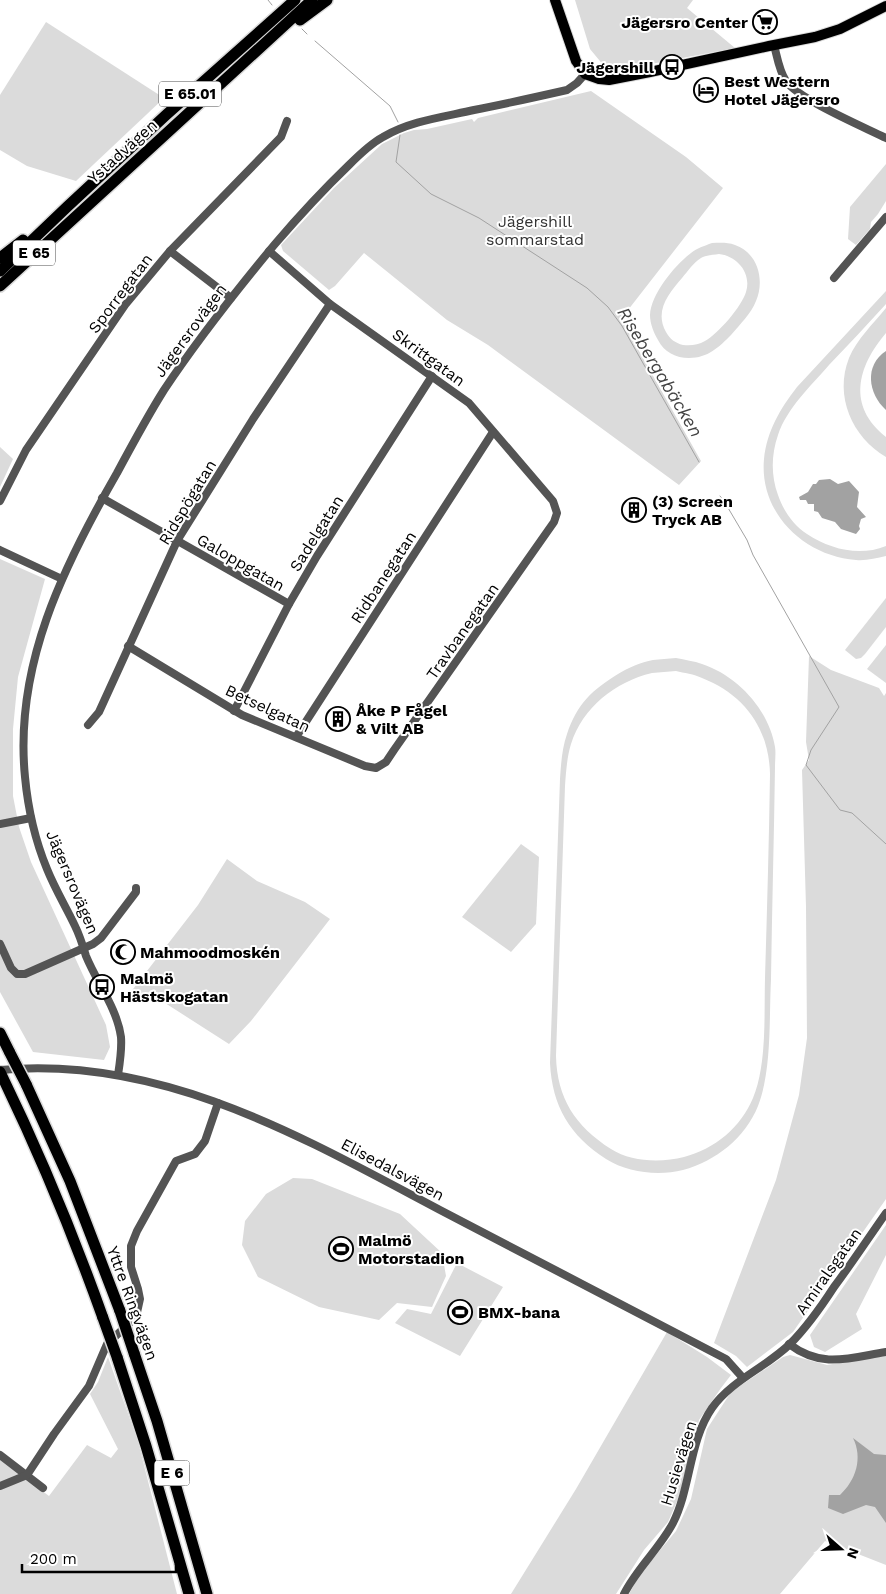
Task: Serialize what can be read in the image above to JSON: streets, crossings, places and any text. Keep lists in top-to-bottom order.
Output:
{
  "streets": {
    "highway": [
      "E 65.01",
      "Ystadvägen",
      "E 65",
      "Yttre Ringvägen",
      "E 6"
    ],
    "street": [
      "Sporregatan",
      "Jägersrovägen",
      "Skrittgatan",
      "Ridspögatan",
      "Sadelgatan",
      "Galoppgatan",
      "Ridbanegatan",
      "Travbanegatan",
      "Betselgatan",
      "Elisedalsvägen",
      "Amiralsgatan",
      "Husievägen"
    ]
  },
  "crossings": [
    ["Jägersrovägen", "Skrittgatan"],
    ["Jägersrovägen", "Galoppgatan"],
    ["Jägersrovägen", "Elisedalsvägen"],
    ["Skrittgatan", "Ridspögatan"],
    ["Skrittgatan", "Sadelgatan"],
    ["Skrittgatan", "Ridbanegatan"],
    ["Skrittgatan", "Travbanegatan"],
    ["Ridspögatan", "Galoppgatan"],
    ["Ridspögatan", "Betselgatan"],
    ["Sadelgatan", "Galoppgatan"],
    ["Sadelgatan", "Betselgatan"],
    ["Ridbanegatan", "Betselgatan"],
    ["Travbanegatan", "Betselgatan"],
    ["Elisedalsvägen", "Yttre Ringvägen"],
    ["Elisedalsvägen", "Husievägen"],
    ["Amiralsgatan", "Husievägen"]
  ],
  "water": ["Risebergabäcken"],
  "parks": ["Jägershill sommarstad"],
  "places": {
    "supermarket": ["Jägersro Center"],
    "bus stop": ["Jägershill", "Malmö Hästskogatan"],
    "hotel": ["Best Western Hotel Jägersro"],
    "building": ["(3) Screen Tryck AB", "Åke P Fågel & Vilt AB"],
    "mosque": ["Mahmoodmoskén"],
    "sports": ["Malmö Motorstadion", "BMX-bana"]
  },
  "scale_bar": "200 m",
  "north": "right"
}
